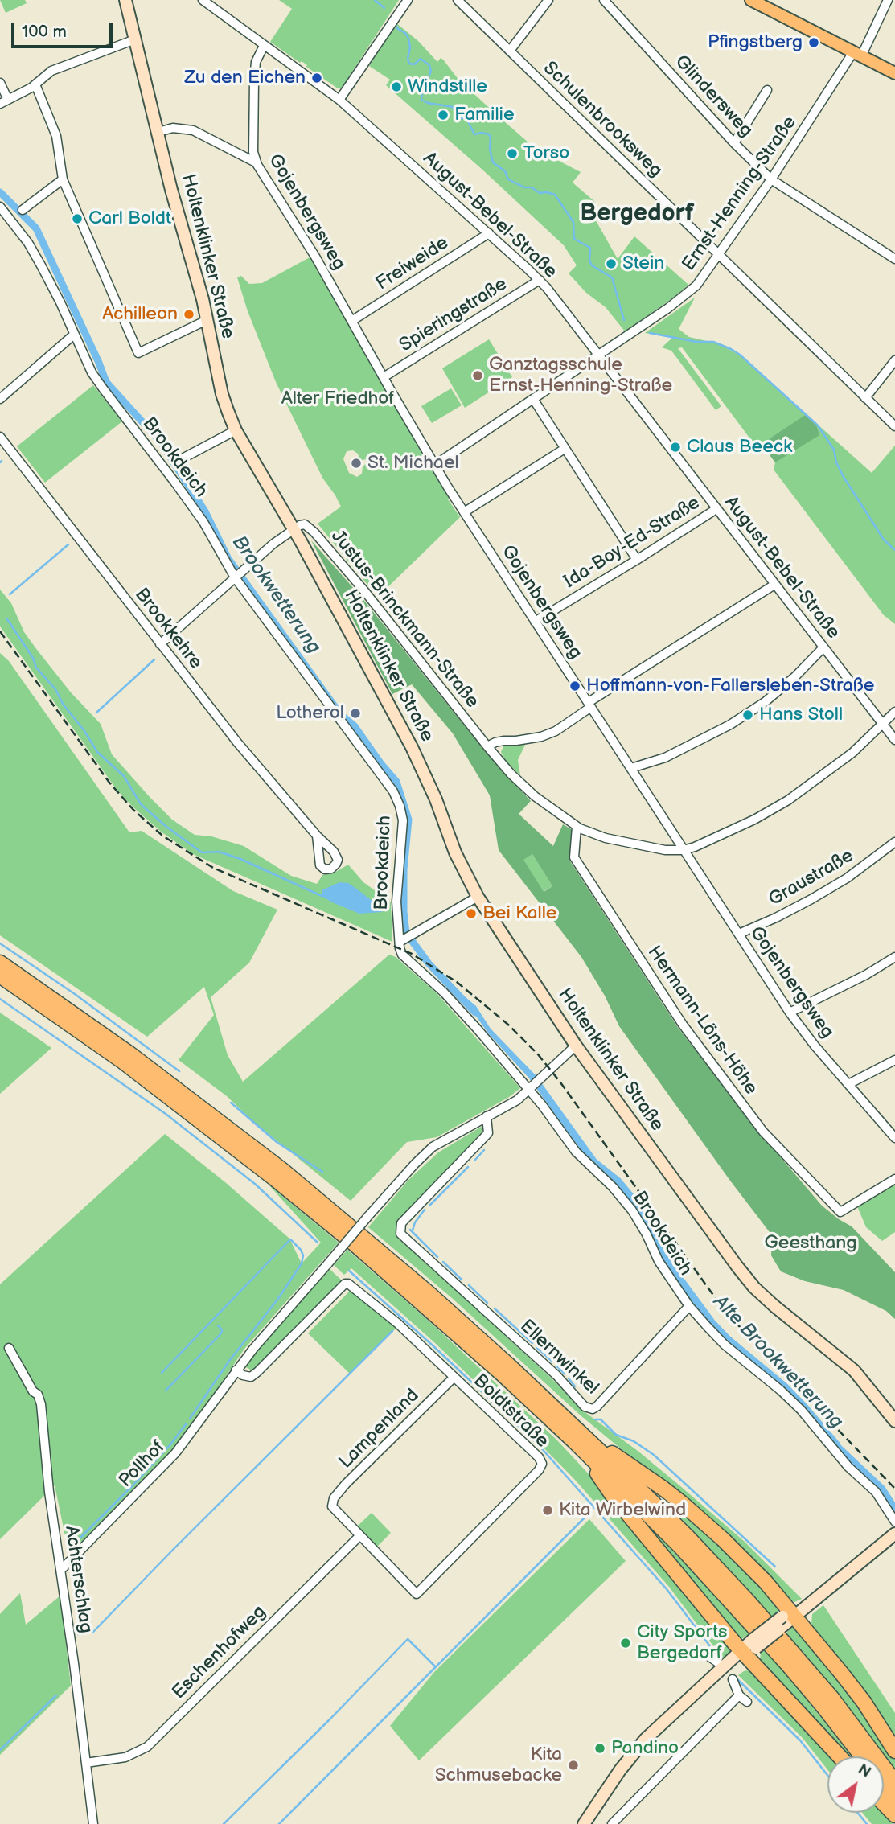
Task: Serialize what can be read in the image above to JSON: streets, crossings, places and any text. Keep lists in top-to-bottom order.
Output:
{
  "streets": {
    "main road": ["Holtenklinker Straße"],
    "street": [
      "Glindersweg",
      "Schulenbrooksweg",
      "Ernst-Henning-Straße",
      "Gojenbergsweg",
      "August-Bebel-Straße",
      "Freiweide",
      "Spieringstraße",
      "Brookdeich",
      "Ida-Boy-Ed-Straße",
      "Justus-Brinckmann-Straße",
      "Brookkehre",
      "Graustraße",
      "Hermann-Löns-Höhe",
      "Ellernwinkel",
      "Boldtstraße",
      "Lampenland",
      "Pollhof",
      "Achterschlag",
      "Eschenhofweg"
    ]
  },
  "crossings": [
    ["Glindersweg", "Ernst-Henning-Straße"],
    ["Schulenbrooksweg", "Ernst-Henning-Straße"],
    ["Ernst-Henning-Straße", "Gojenbergsweg"],
    ["Ernst-Henning-Straße", "August-Bebel-Straße"],
    ["Gojenbergsweg", "August-Bebel-Straße"],
    ["Gojenbergsweg", "Freiweide"],
    ["Gojenbergsweg", "Spieringstraße"],
    ["Gojenbergsweg", "Ida-Boy-Ed-Straße"],
    ["Gojenbergsweg", "Justus-Brinckmann-Straße"],
    ["Gojenbergsweg", "Graustraße"],
    ["August-Bebel-Straße", "Freiweide"],
    ["August-Bebel-Straße", "Spieringstraße"],
    ["August-Bebel-Straße", "Ida-Boy-Ed-Straße"],
    ["August-Bebel-Straße", "Justus-Brinckmann-Straße"],
    ["Holtenklinker Straße", "Justus-Brinckmann-Straße"],
    ["Brookdeich", "Ellernwinkel"],
    ["Justus-Brinckmann-Straße", "Hermann-Löns-Höhe"],
    ["Ellernwinkel", "Pollhof"],
    ["Boldtstraße", "Lampenland"],
    ["Boldtstraße", "Pollhof"],
    ["Boldtstraße", "Eschenhofweg"],
    ["Lampenland", "Eschenhofweg"],
    ["Pollhof", "Achterschlag"],
    ["Achterschlag", "Eschenhofweg"]
  ],
  "districts": ["Bergedorf"],
  "water": ["Brookwetterung", "Alte Brookwetterung"],
  "parks": ["Alter Friedhof", "Geesthang"],
  "places": [
    "Pfingstberg",
    "Zu den Eichen",
    "Windstille",
    "Familie",
    "Torso",
    "Carl Boldt",
    "Stein",
    "Achilleon",
    "Ganztagsschule Ernst-Henning-Straße",
    "Claus Beeck",
    "St. Michael",
    "Hoffmann-von-Fallersleben-Straße",
    "Lotherol",
    "Hans Stoll",
    "Bei Kalle",
    "Kita Wirbelwind",
    "City Sports Bergedorf",
    "Pandino",
    "Kita Schmusebacke"
  ],
  "scale_bar": "100 m",
  "north": "top right"
}
